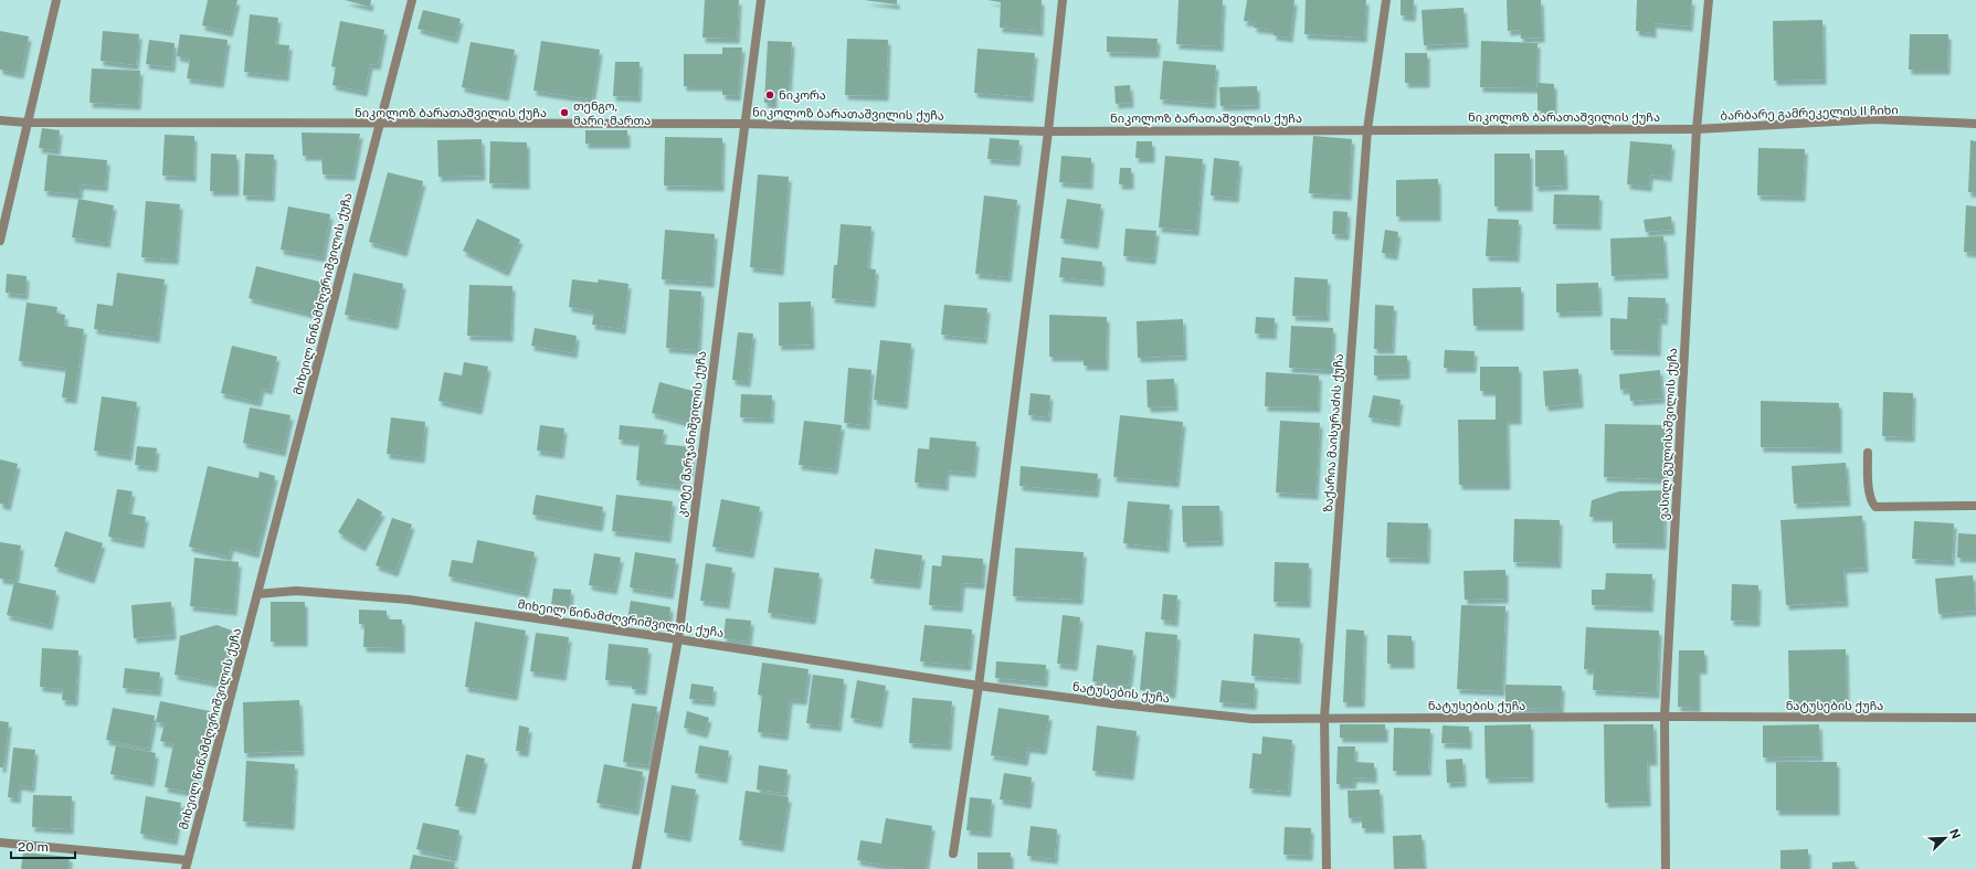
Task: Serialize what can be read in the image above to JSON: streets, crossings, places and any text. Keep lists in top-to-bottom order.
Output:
{
  "streets": {
    "street": [
      "ნიკოლოზ ბარათაშვილის ქუჩა",
      "ბარბარე გამრეკელის II ჩიხი",
      "მიხეილ წინამძღვრიშვილის ქუჩა",
      "ზაქარია მაისურაძის ქუჩა",
      "კოტე მარჯანიშვილის ქუჩა",
      "ვასილ გულისაშვილის ქუჩა",
      "ნატუსების ქუჩა"
    ]
  },
  "crossings": [
    ["ნიკოლოზ ბარათაშვილის ქუჩა", "ბარბარე გამრეკელის II ჩიხი"],
    ["ნიკოლოზ ბარათაშვილის ქუჩა", "მიხეილ წინამძღვრიშვილის ქუჩა"],
    ["ნიკოლოზ ბარათაშვილის ქუჩა", "ზაქარია მაისურაძის ქუჩა"],
    ["ნიკოლოზ ბარათაშვილის ქუჩა", "კოტე მარჯანიშვილის ქუჩა"],
    ["ნიკოლოზ ბარათაშვილის ქუჩა", "ვასილ გულისაშვილის ქუჩა"],
    ["ბარბარე გამრეკელის II ჩიხი", "ვასილ გულისაშვილის ქუჩა"],
    ["მიხეილ წინამძღვრიშვილის ქუჩა", "კოტე მარჯანიშვილის ქუჩა"],
    ["მიხეილ წინამძღვრიშვილის ქუჩა", "ნატუსების ქუჩა"],
    ["ზაქარია მაისურაძის ქუჩა", "ნატუსების ქუჩა"],
    ["ვასილ გულისაშვილის ქუჩა", "ნატუსების ქუჩა"]
  ],
  "places": ["ნიკორა", "თენგო, მარი, მართა"],
  "scale_bar": "20 m",
  "north": "top right"
}
